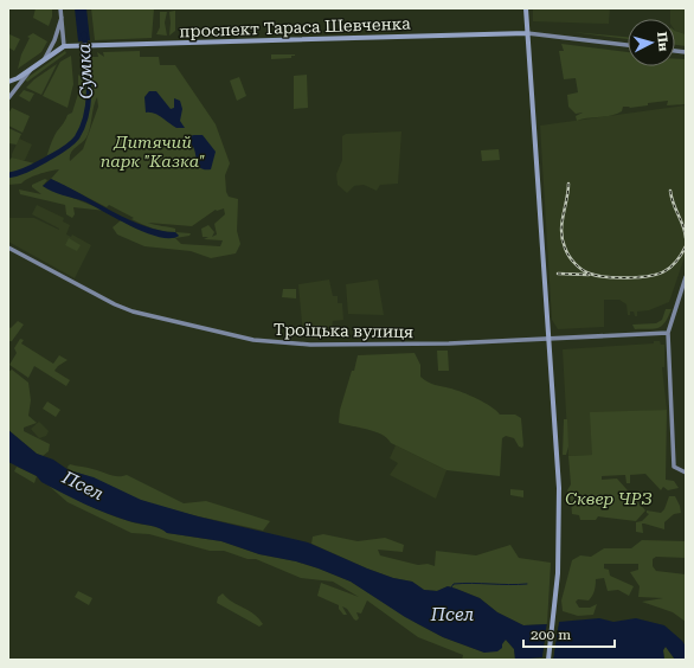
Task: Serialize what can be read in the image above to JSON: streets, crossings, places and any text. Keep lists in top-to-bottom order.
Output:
{
  "streets": {
    "main road": ["проспект Тараса Шевченка", "Троїцька вулиця"]
  },
  "water": ["Сумка", "Псел"],
  "parks": ["Дитячий парк \"Казка\"", "Сквер ЧРЗ"],
  "scale_bar": "200 m",
  "north": "right"
}
